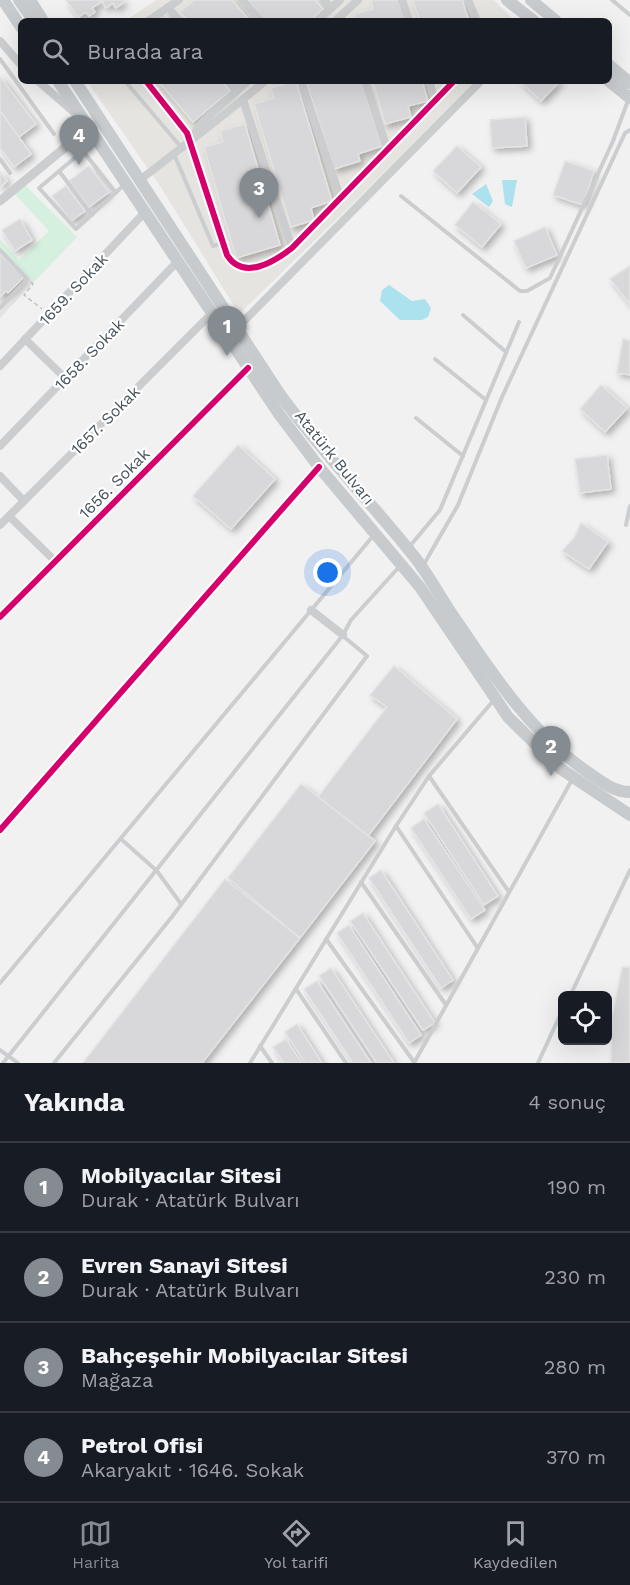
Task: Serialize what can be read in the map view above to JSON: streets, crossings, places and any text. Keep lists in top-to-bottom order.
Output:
{
  "streets": {
    "main road": ["Atatürk Bulvarı"],
    "street": [
      "1659. Sokak",
      "1658. Sokak",
      "1657. Sokak",
      "1656. Sokak"
    ]
  },
  "crossings": [
    ["1659. Sokak", "Atatürk Bulvarı"],
    ["1658. Sokak", "Atatürk Bulvarı"],
    ["1657. Sokak", "Atatürk Bulvarı"],
    ["Atatürk Bulvarı", "1656. Sokak"]
  ],
  "page": {
    "search": "Burada ara",
    "pins": [
      "4",
      "3",
      "1",
      "2"
    ],
    "heading": ["Yakında", "4 sonuç"],
    "list": [
      {
        "mark": "1",
        "name": "Mobilyacılar Sitesi",
        "note": "Durak · Atatürk Bulvarı",
        "value": "190 m"
      },
      {
        "mark": "2",
        "name": "Evren Sanayi Sitesi",
        "note": "Durak · Atatürk Bulvarı",
        "value": "230 m"
      },
      {
        "mark": "3",
        "name": "Bahçeşehir Mobilyacılar Sitesi",
        "note": "Mağaza",
        "value": "280 m"
      },
      {
        "mark": "4",
        "name": "Petrol Ofisi",
        "note": "Akaryakıt · 1646. Sokak",
        "value": "370 m"
      }
    ],
    "nav": ["Harita", "Yol tarifi", "Kaydedilen"]
  }
}
